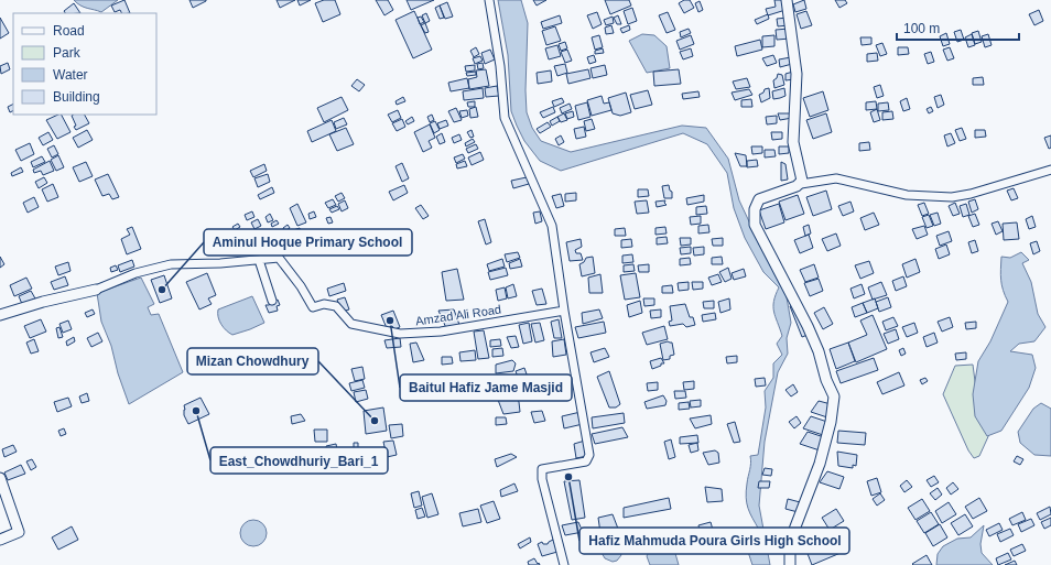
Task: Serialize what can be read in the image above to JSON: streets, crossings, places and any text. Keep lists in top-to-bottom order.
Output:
{
  "streets": {
    "street": ["Amzad Ali Road"]
  },
  "places": [
    "Aminul Hoque Primary School",
    "Baitul Hafiz Jame Masjid",
    "East_Chowdhuriy_Bari_1",
    "Mizan Chowdhury",
    "Hafiz Mahmuda Poura Girls High School"
  ],
  "legend": [
    "Road",
    "Park",
    "Water",
    "Building"
  ],
  "scale_bar": "100 m"
}
